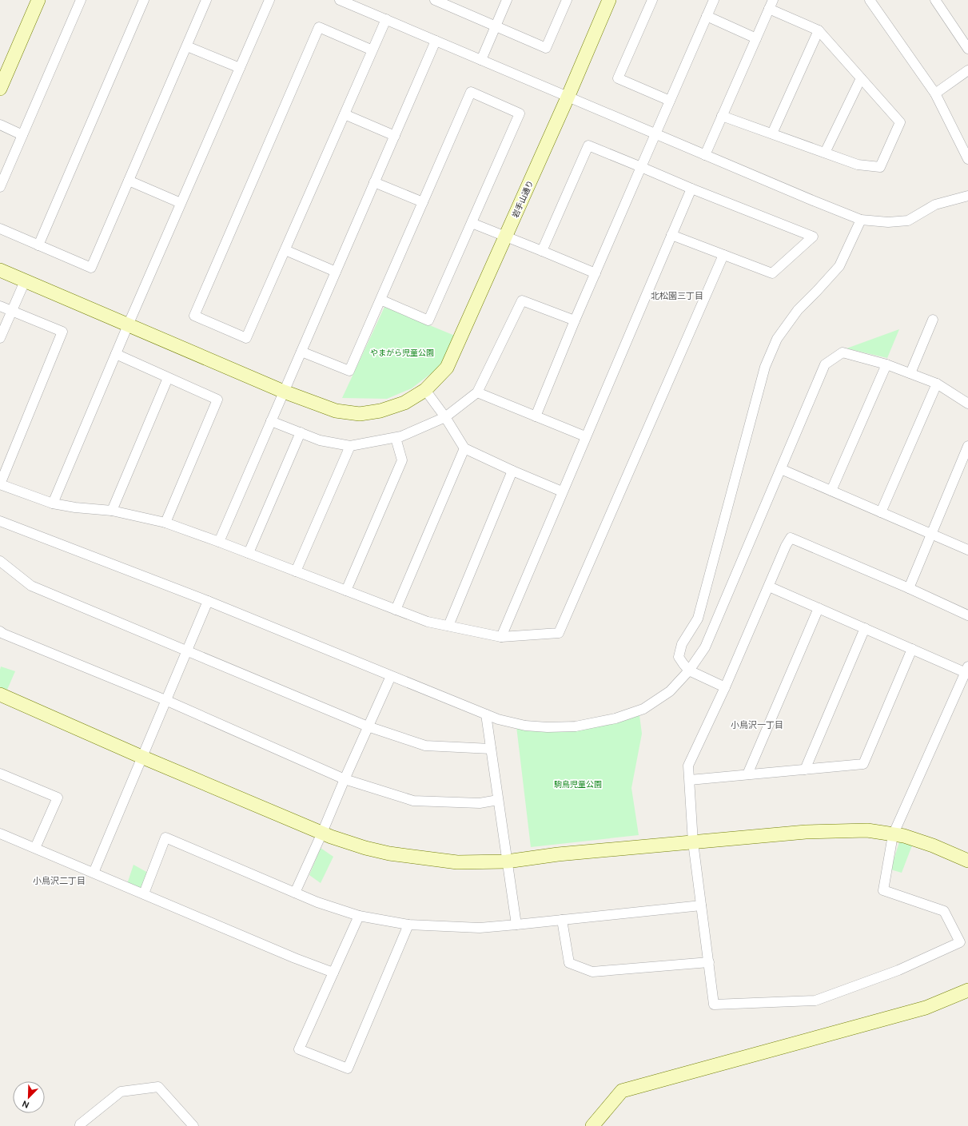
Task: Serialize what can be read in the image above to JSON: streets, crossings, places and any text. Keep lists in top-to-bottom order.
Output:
{
  "streets": {
    "street": ["岩手山通り"]
  },
  "districts": ["北松園三丁目", "小鳥沢一丁目", "小鳥沢二丁目"],
  "parks": ["やまがら児童公園", "駒鳥児童公園"],
  "north": "bottom left"
}
